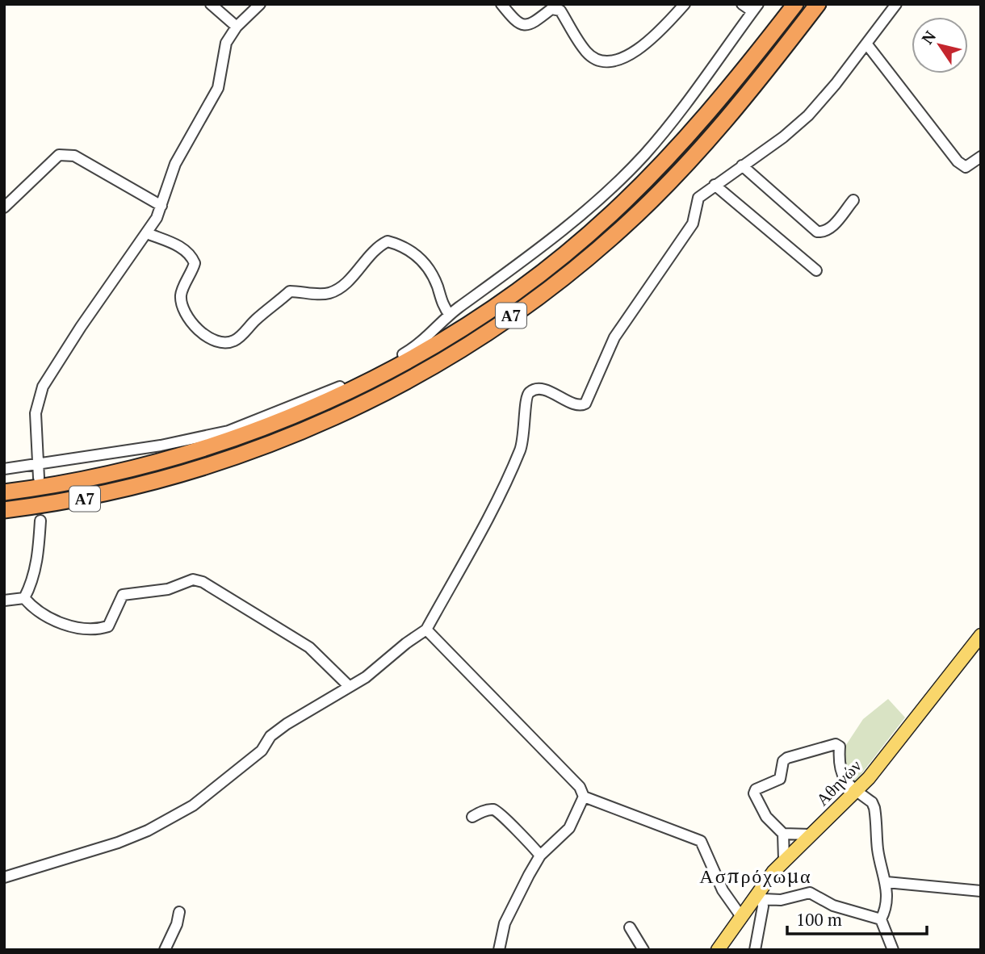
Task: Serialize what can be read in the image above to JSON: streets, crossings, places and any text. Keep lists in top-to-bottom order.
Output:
{
  "streets": {
    "highway": ["Α7"],
    "main road": ["Αθηνών"]
  },
  "districts": ["Ασπρόχωμα"],
  "scale_bar": "100 m",
  "north": "top left"
}
